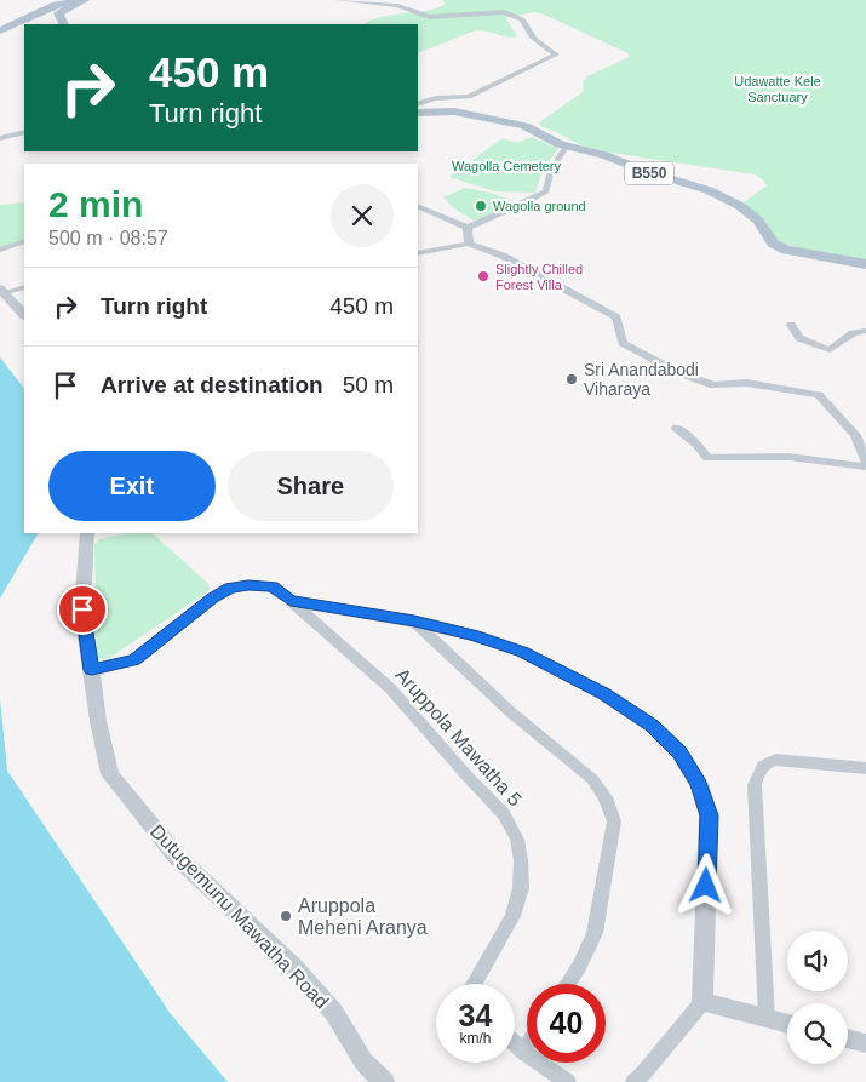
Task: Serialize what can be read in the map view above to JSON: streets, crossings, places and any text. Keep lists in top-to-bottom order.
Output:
{
  "streets": {
    "main road": ["B550"],
    "street": ["Aruppola Mawatha 5", "Dutugemunu Mawatha Road"]
  },
  "parks": ["Udawatte Kele Sanctuary", "Wagolla Cemetery"],
  "places": [
    "Wagolla ground",
    "Slightly Chilled Forest Villa",
    "Sri Anandabodi Viharaya",
    "Aruppola Meheni Aranya"
  ],
  "page": {
    "turn": ["450 m", "Turn right"],
    "heading": ["2 min", "500 m · 08:57"],
    "list": [
      {
        "name": "Turn right",
        "value": "450 m"
      },
      {
        "name": "Arrive at destination",
        "value": "50 m"
      }
    ],
    "buttons": ["Exit", "Share"],
    "speed": "34 km/h",
    "limit": "40"
  }
}
